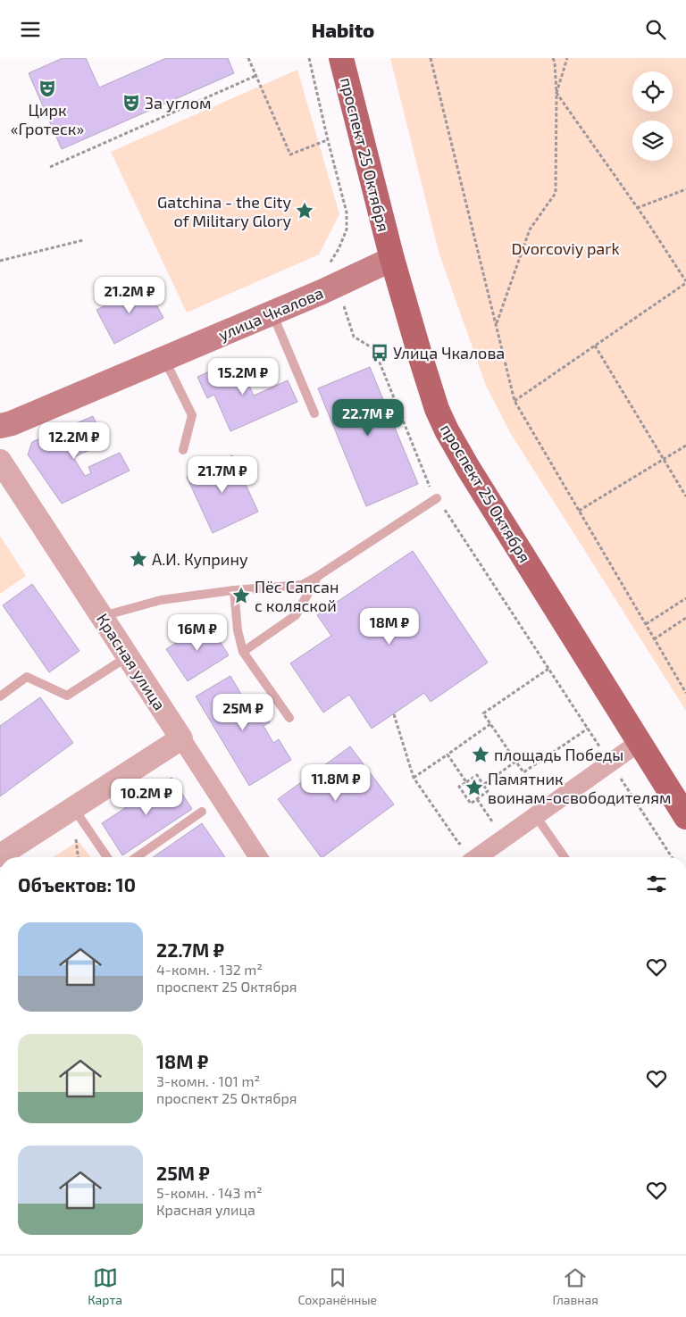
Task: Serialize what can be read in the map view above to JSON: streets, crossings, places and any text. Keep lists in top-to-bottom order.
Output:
{
  "streets": {
    "main road": ["проспект 25 Октября", "улица Чкалова"],
    "street": ["Красная улица"]
  },
  "crossings": [
    ["проспект 25 Октября", "улица Чкалова"]
  ],
  "parks": ["Dvorcoviy park"],
  "places": {
    "theatre": ["Цирк «Гротеск»", "За углом"],
    "place": [
      "Gatchina - the City of Military Glory",
      "А.И. Куприну",
      "Пёс Сапсан с коляской",
      "площадь Победы",
      "Памятник воинам-освободителям"
    ],
    "bus stop": ["Улица Чкалова"]
  },
  "page": {
    "header": "Habito",
    "price": [
      "21.2M ₽",
      "15.2M ₽",
      "22.7M ₽",
      "12.2M ₽",
      "21.7M ₽",
      "18M ₽",
      "16M ₽",
      "25M ₽",
      "11.8M ₽",
      "10.2M ₽"
    ],
    "heading": "Объектов: 10",
    "list": [
      {
        "name": "22.7M ₽",
        "note": "4-комн. · 132 m² · проспект 25 Октября"
      },
      {
        "name": "18M ₽",
        "note": "3-комн. · 101 m² · проспект 25 Октября"
      },
      {
        "name": "25M ₽",
        "note": "5-комн. · 143 m² · Красная улица"
      }
    ],
    "tabs": ["Карта", "Сохранённые", "Главная"]
  }
}
